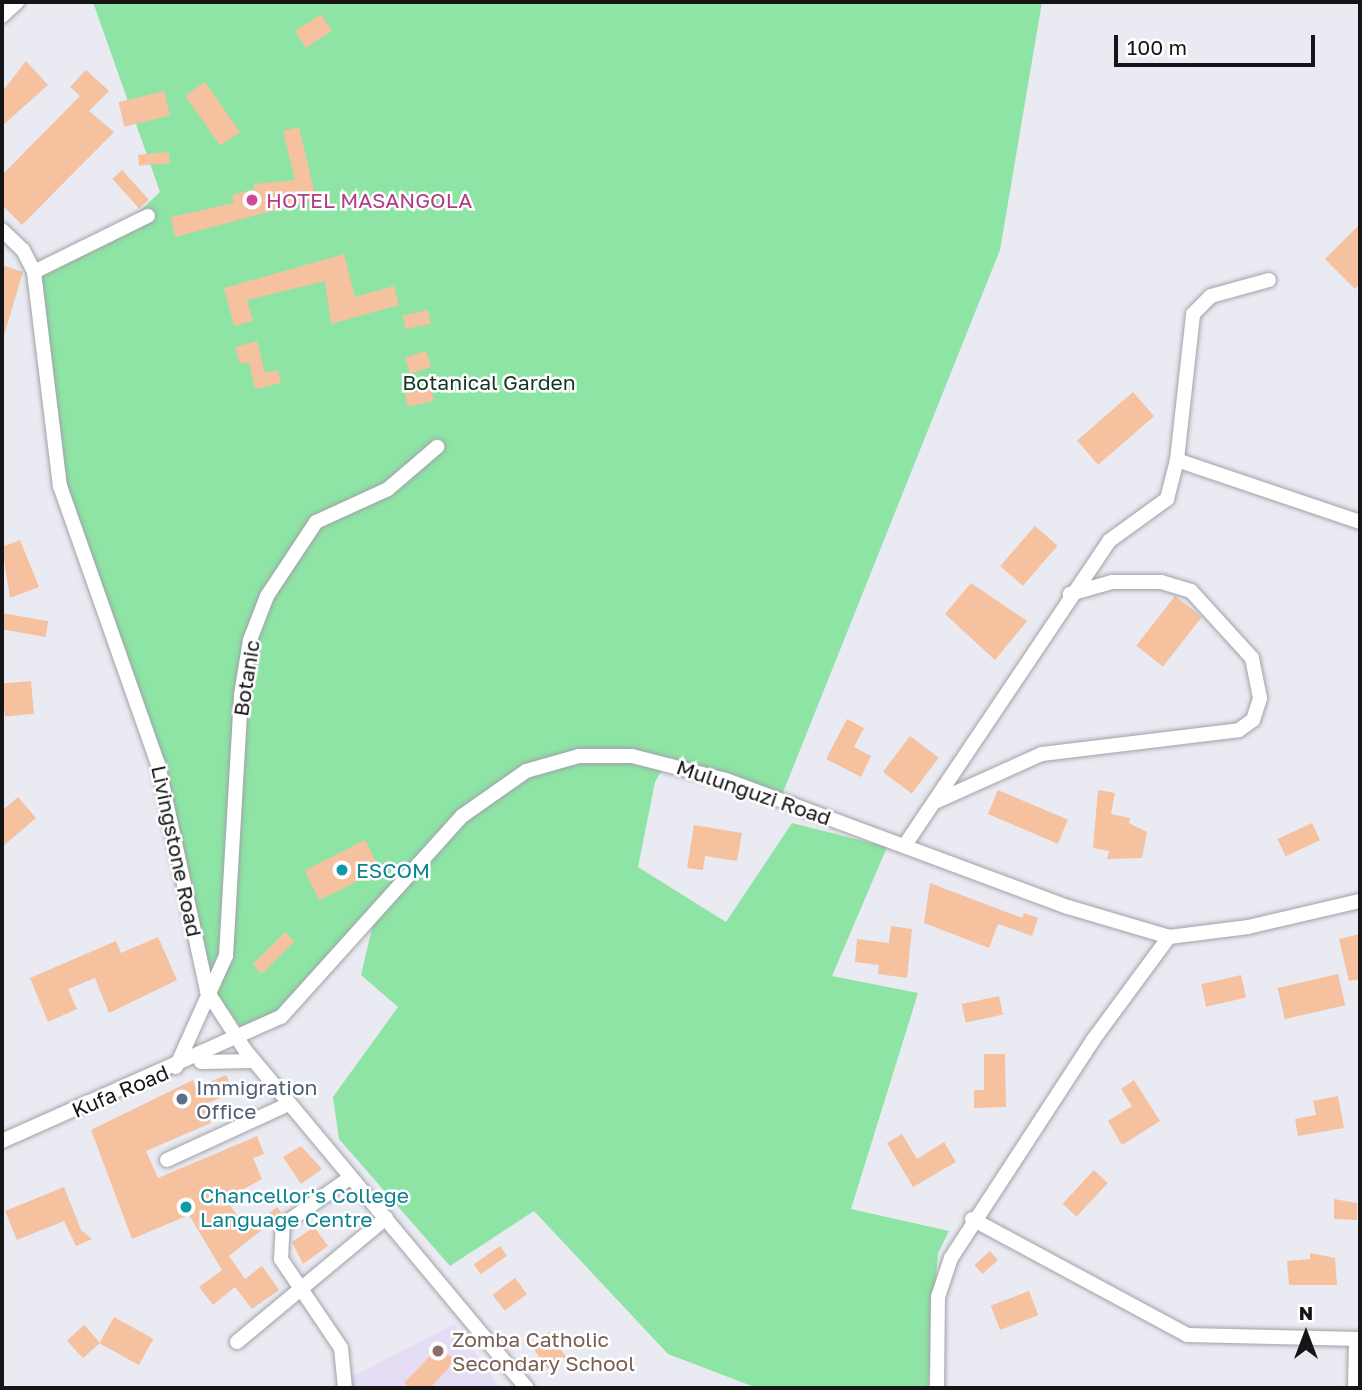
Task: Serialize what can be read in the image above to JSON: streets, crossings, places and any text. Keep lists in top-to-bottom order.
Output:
{
  "streets": {
    "street": [
      "Botanic",
      "Mulunguzi Road",
      "Livingstone Road",
      "Kufa Road"
    ]
  },
  "crossings": [
    ["Botanic", "Livingstone Road"],
    ["Botanic", "Kufa Road"],
    ["Mulunguzi Road", "Livingstone Road"],
    ["Mulunguzi Road", "Kufa Road"],
    ["Livingstone Road", "Kufa Road"]
  ],
  "parks": ["Botanical Garden"],
  "places": [
    "HOTEL MASANGOLA",
    "ESCOM",
    "Immigration Office",
    "Chancellor's College Language Centre",
    "Zomba Catholic Secondary School"
  ],
  "scale_bar": "100 m",
  "north": "top"
}
